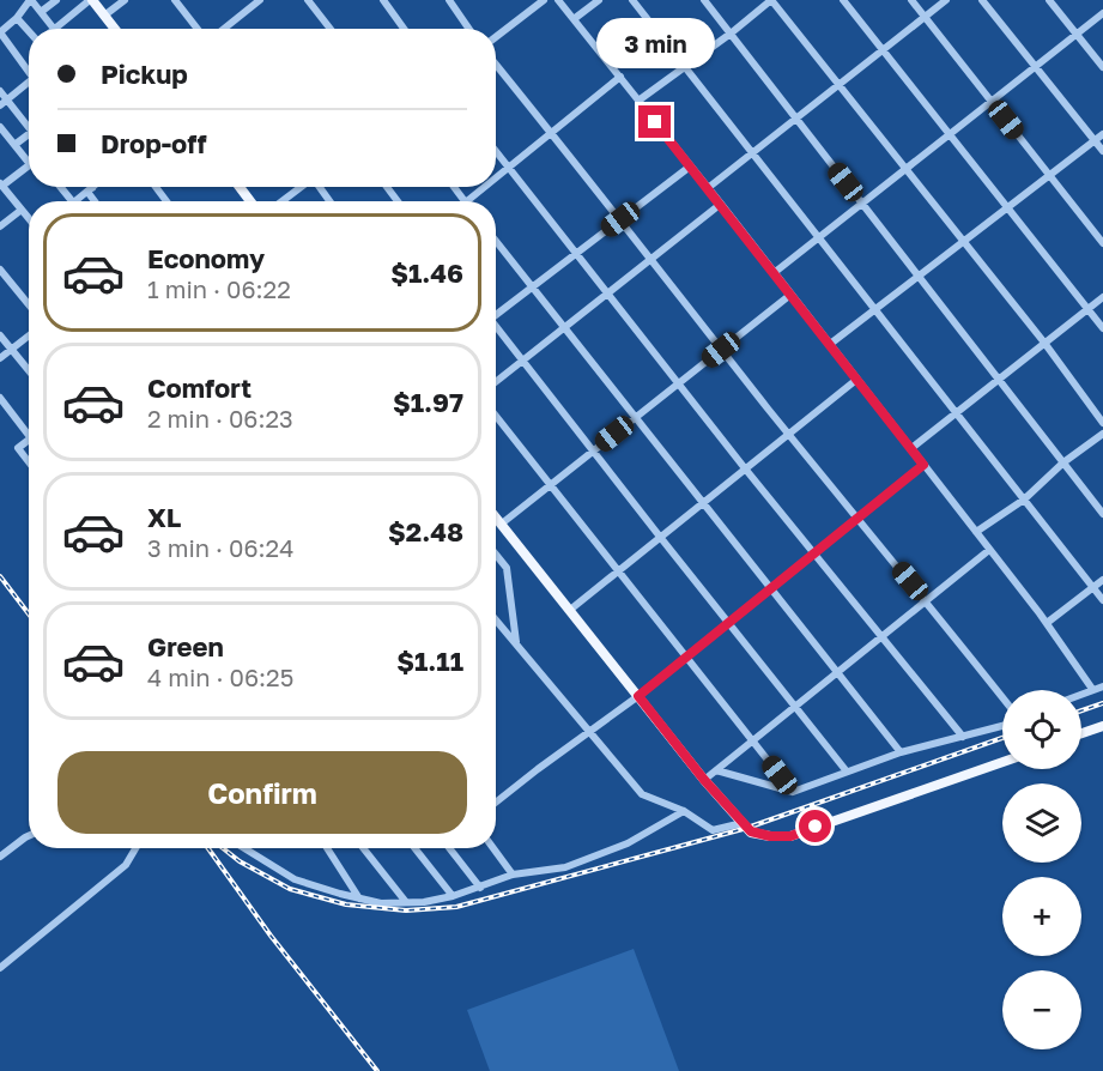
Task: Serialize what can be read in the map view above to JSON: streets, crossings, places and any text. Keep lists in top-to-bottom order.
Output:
{
  "page": {
    "bubble": "3 min",
    "banner": ["Pickup", "Drop-off"],
    "list": [
      {
        "name": "Economy",
        "note": "1 min · 06:22",
        "value": "$1.46"
      },
      {
        "name": "Comfort",
        "note": "2 min · 06:23",
        "value": "$1.97"
      },
      {
        "name": "XL",
        "note": "3 min · 06:24",
        "value": "$2.48"
      },
      {
        "name": "Green",
        "note": "4 min · 06:25",
        "value": "$1.11"
      }
    ],
    "map_buttons": ["+", "−"],
    "buttons": "Confirm"
  }
}
